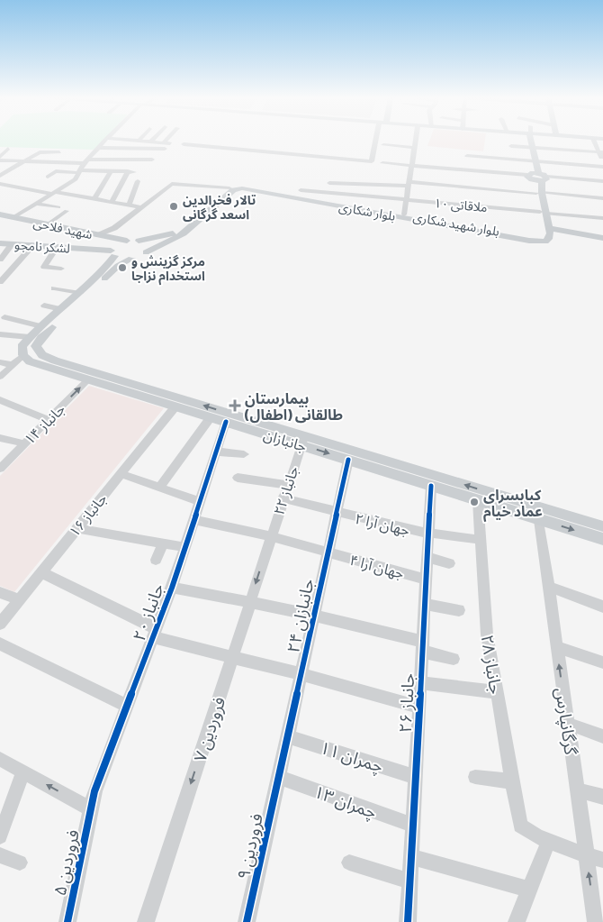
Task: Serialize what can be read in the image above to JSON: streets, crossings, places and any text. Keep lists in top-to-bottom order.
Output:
{
  "streets": {
    "main road": [
      "بلوار شکاری",
      "بلوار شهید شکاری",
      "شهید فلاحی",
      "لشکر نامجو",
      "جانبازان"
    ],
    "street": [
      "۱۰ ملاقاتی",
      "جانباز ۱۴",
      "۲۲ جانباز",
      "جانباز ۱۶",
      "۲ جهان آرا",
      "۴ جهان آرا",
      "۲۰ جانباز",
      "جانبازان ۲۴",
      "جانباز ۲۸",
      "جانباز ۲۶",
      "گرگانپارس",
      "فروردین ۷",
      "۱۱ چمران",
      "۱۳ چمران",
      "فروردین ۹",
      "فروردین ۵"
    ]
  },
  "crossings": [
    ["بلوار شکاری", "بلوار شهید شکاری"],
    ["بلوار شکاری", "لشکر نامجو"],
    ["بلوار شکاری", "جانبازان"],
    ["شهید فلاحی", "جانبازان"],
    ["لشکر نامجو", "جانبازان"],
    ["جانباز ۱۴", "جانبازان"],
    ["جانبازان", "۲۲ جانباز"],
    ["جانبازان", "جانباز ۱۶"],
    ["جانبازان", "۲۰ جانباز"],
    ["جانبازان", "جانبازان ۲۴"],
    ["جانبازان", "جانباز ۲۸"],
    ["جانبازان", "جانباز ۲۶"],
    ["جانبازان", "گرگانپارس"],
    ["۲۲ جانباز", "۲ جهان آرا"],
    ["۲۲ جانباز", "۴ جهان آرا"],
    ["۲۲ جانباز", "فروردین ۷"],
    ["۲ جهان آرا", "جانبازان ۲۴"],
    ["۲ جهان آرا", "جانباز ۲۶"],
    ["۴ جهان آرا", "۲۰ جانباز"],
    ["۴ جهان آرا", "جانبازان ۲۴"],
    ["۴ جهان آرا", "جانباز ۲۶"],
    ["۴ جهان آرا", "فروردین ۷"],
    ["۲۰ جانباز", "فروردین ۵"],
    ["جانبازان ۲۴", "۱۱ چمران"],
    ["جانبازان ۲۴", "۱۳ چمران"],
    ["جانبازان ۲۴", "فروردین ۹"],
    ["جانباز ۲۶", "۱۱ چمران"],
    ["جانباز ۲۶", "۱۳ چمران"],
    ["۱۳ چمران", "فروردین ۹"]
  ],
  "one_way": ["گرگانپارس", "فروردین ۷"],
  "places": {
    "other": ["تالار فخرالدین اسعد گرگانی", "مرکز گزینش و استخدام نزاجا", "کبابسرای عماد خیام"],
    "health": ["بیمارستان طالقانی (اطفال)"]
  }
}
